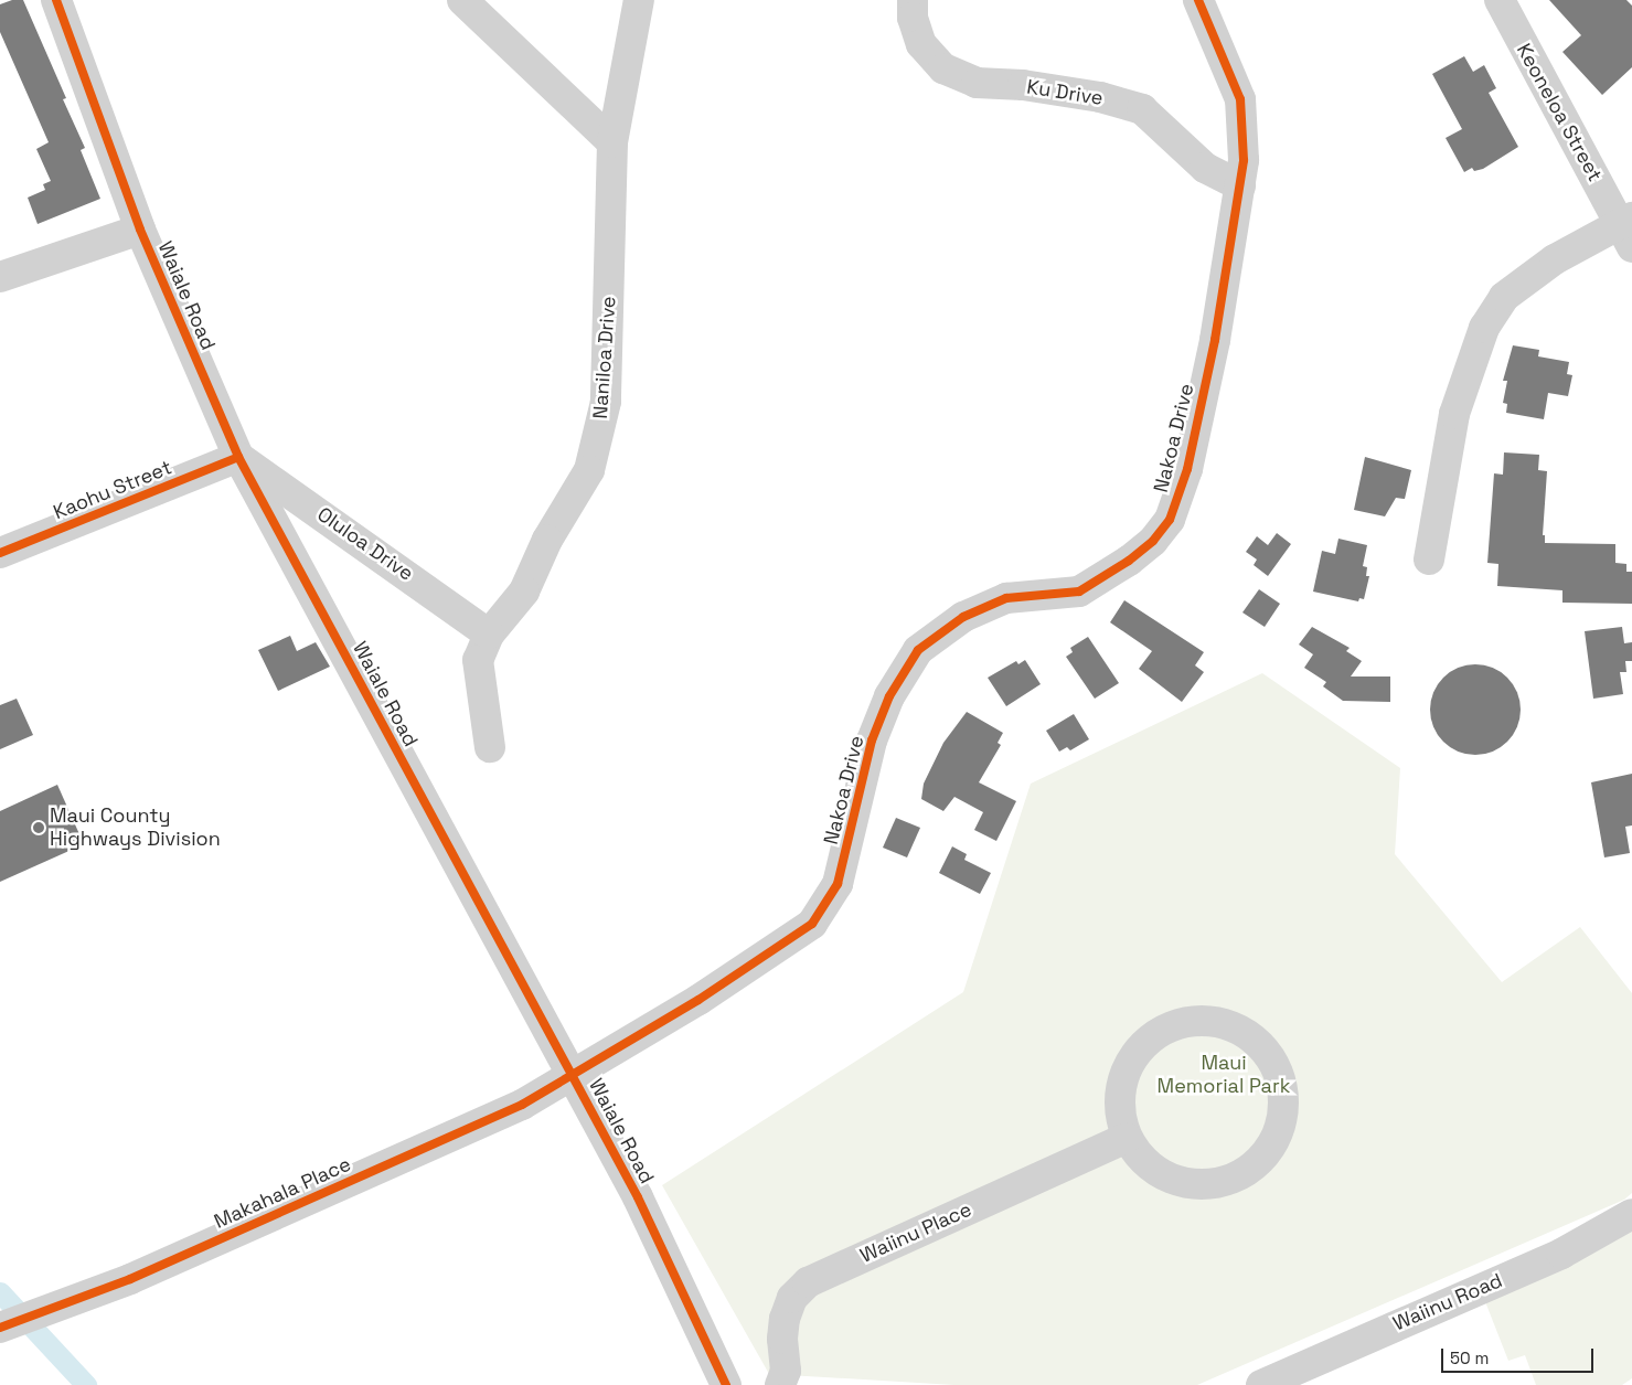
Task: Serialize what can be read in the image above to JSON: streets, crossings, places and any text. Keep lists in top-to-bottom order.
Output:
{
  "streets": {
    "street": [
      "Ku Drive",
      "Keoneloa Street",
      "Waiale Road",
      "Naniloa Drive",
      "Nakoa Drive",
      "Kaohu Street",
      "Oluloa Drive",
      "Makahala Place",
      "Waiinu Place",
      "Waiinu Road"
    ]
  },
  "crossings": [
    ["Ku Drive", "Nakoa Drive"],
    ["Waiale Road", "Nakoa Drive"],
    ["Waiale Road", "Kaohu Street"],
    ["Waiale Road", "Oluloa Drive"],
    ["Waiale Road", "Makahala Place"],
    ["Naniloa Drive", "Oluloa Drive"],
    ["Nakoa Drive", "Makahala Place"],
    ["Kaohu Street", "Oluloa Drive"]
  ],
  "parks": ["Maui Memorial Park"],
  "places": ["Maui County Highways Division"],
  "scale_bar": "50 m"
}
